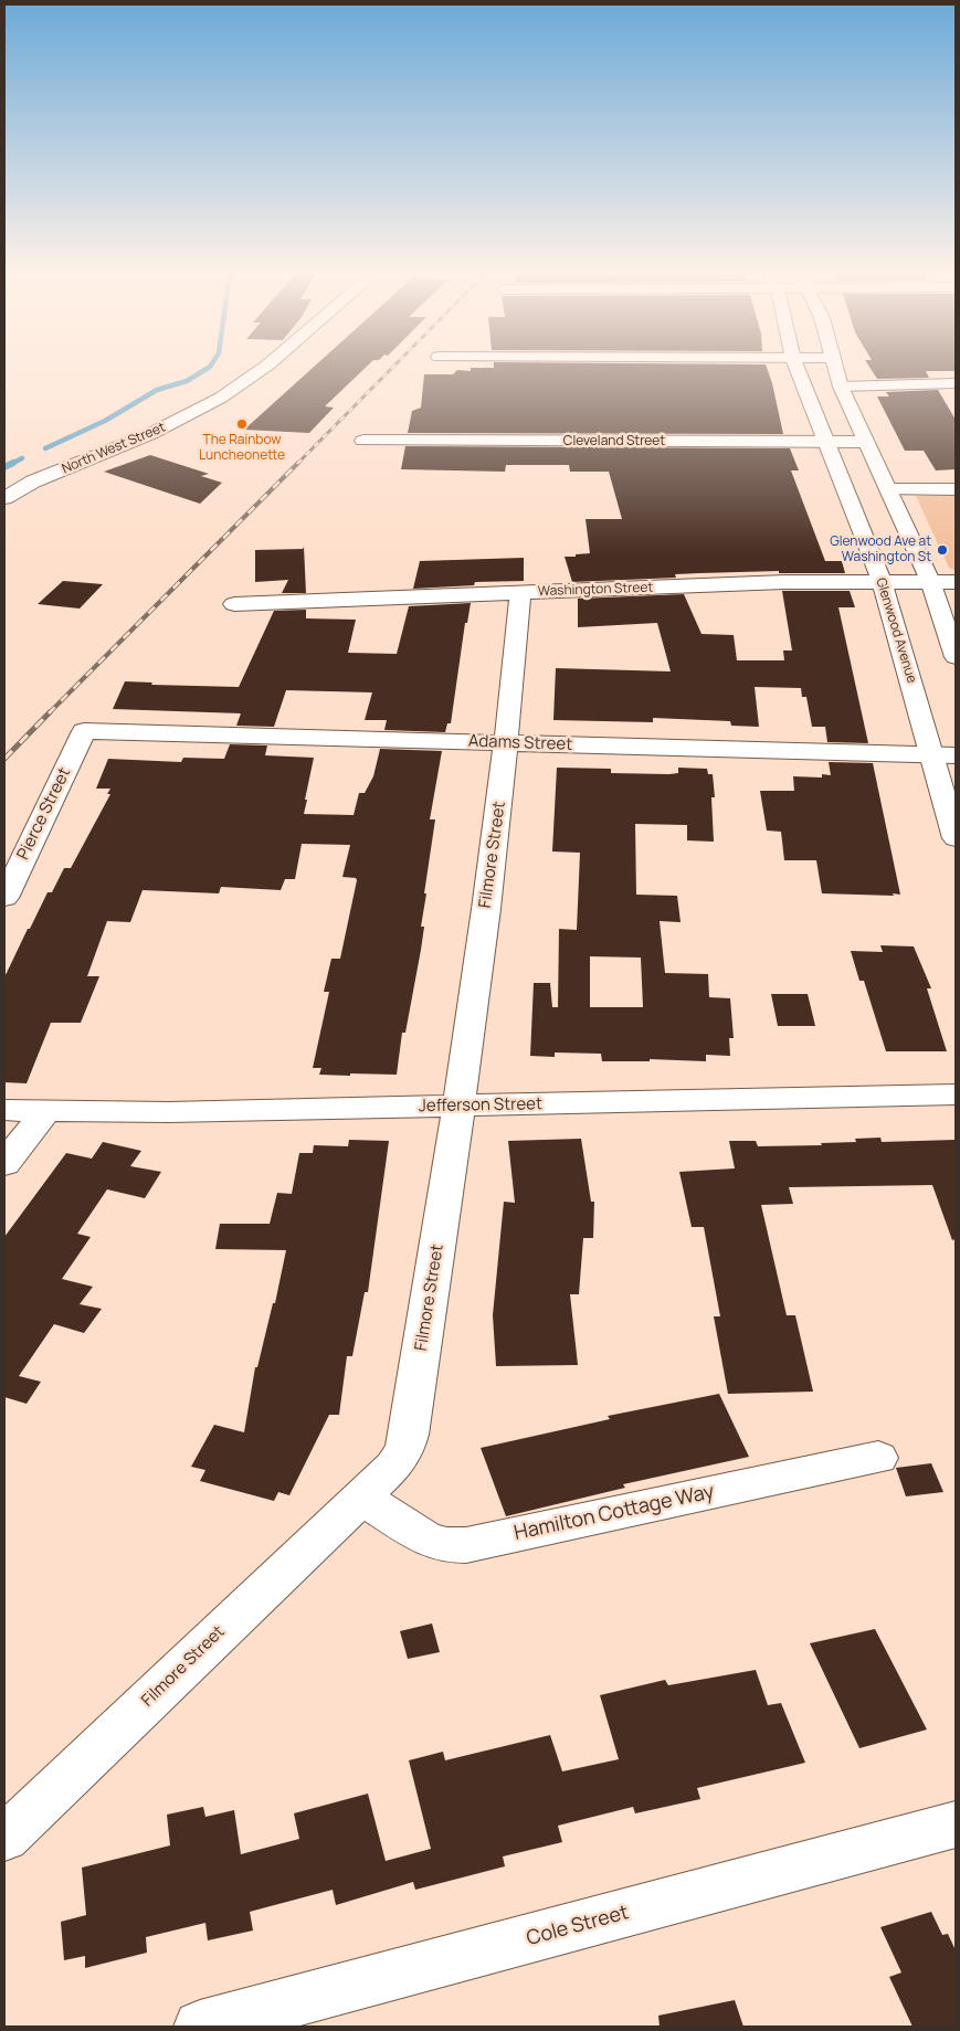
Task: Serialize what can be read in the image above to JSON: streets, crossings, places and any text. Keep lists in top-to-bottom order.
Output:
{
  "streets": {
    "street": [
      "Cleveland Street",
      "North West Street",
      "Washington Street",
      "Glenwood Avenue",
      "Adams Street",
      "Pierce Street",
      "Filmore Street",
      "Jefferson Street",
      "Hamilton Cottage Way",
      "Cole Street"
    ]
  },
  "crossings": [
    ["Cleveland Street", "Glenwood Avenue"],
    ["Washington Street", "Glenwood Avenue"],
    ["Washington Street", "Filmore Street"],
    ["Glenwood Avenue", "Adams Street"],
    ["Adams Street", "Pierce Street"],
    ["Adams Street", "Filmore Street"],
    ["Filmore Street", "Jefferson Street"],
    ["Filmore Street", "Hamilton Cottage Way"]
  ],
  "places": ["The Rainbow Luncheonette", "Glenwood Ave at Washington St"]
}
